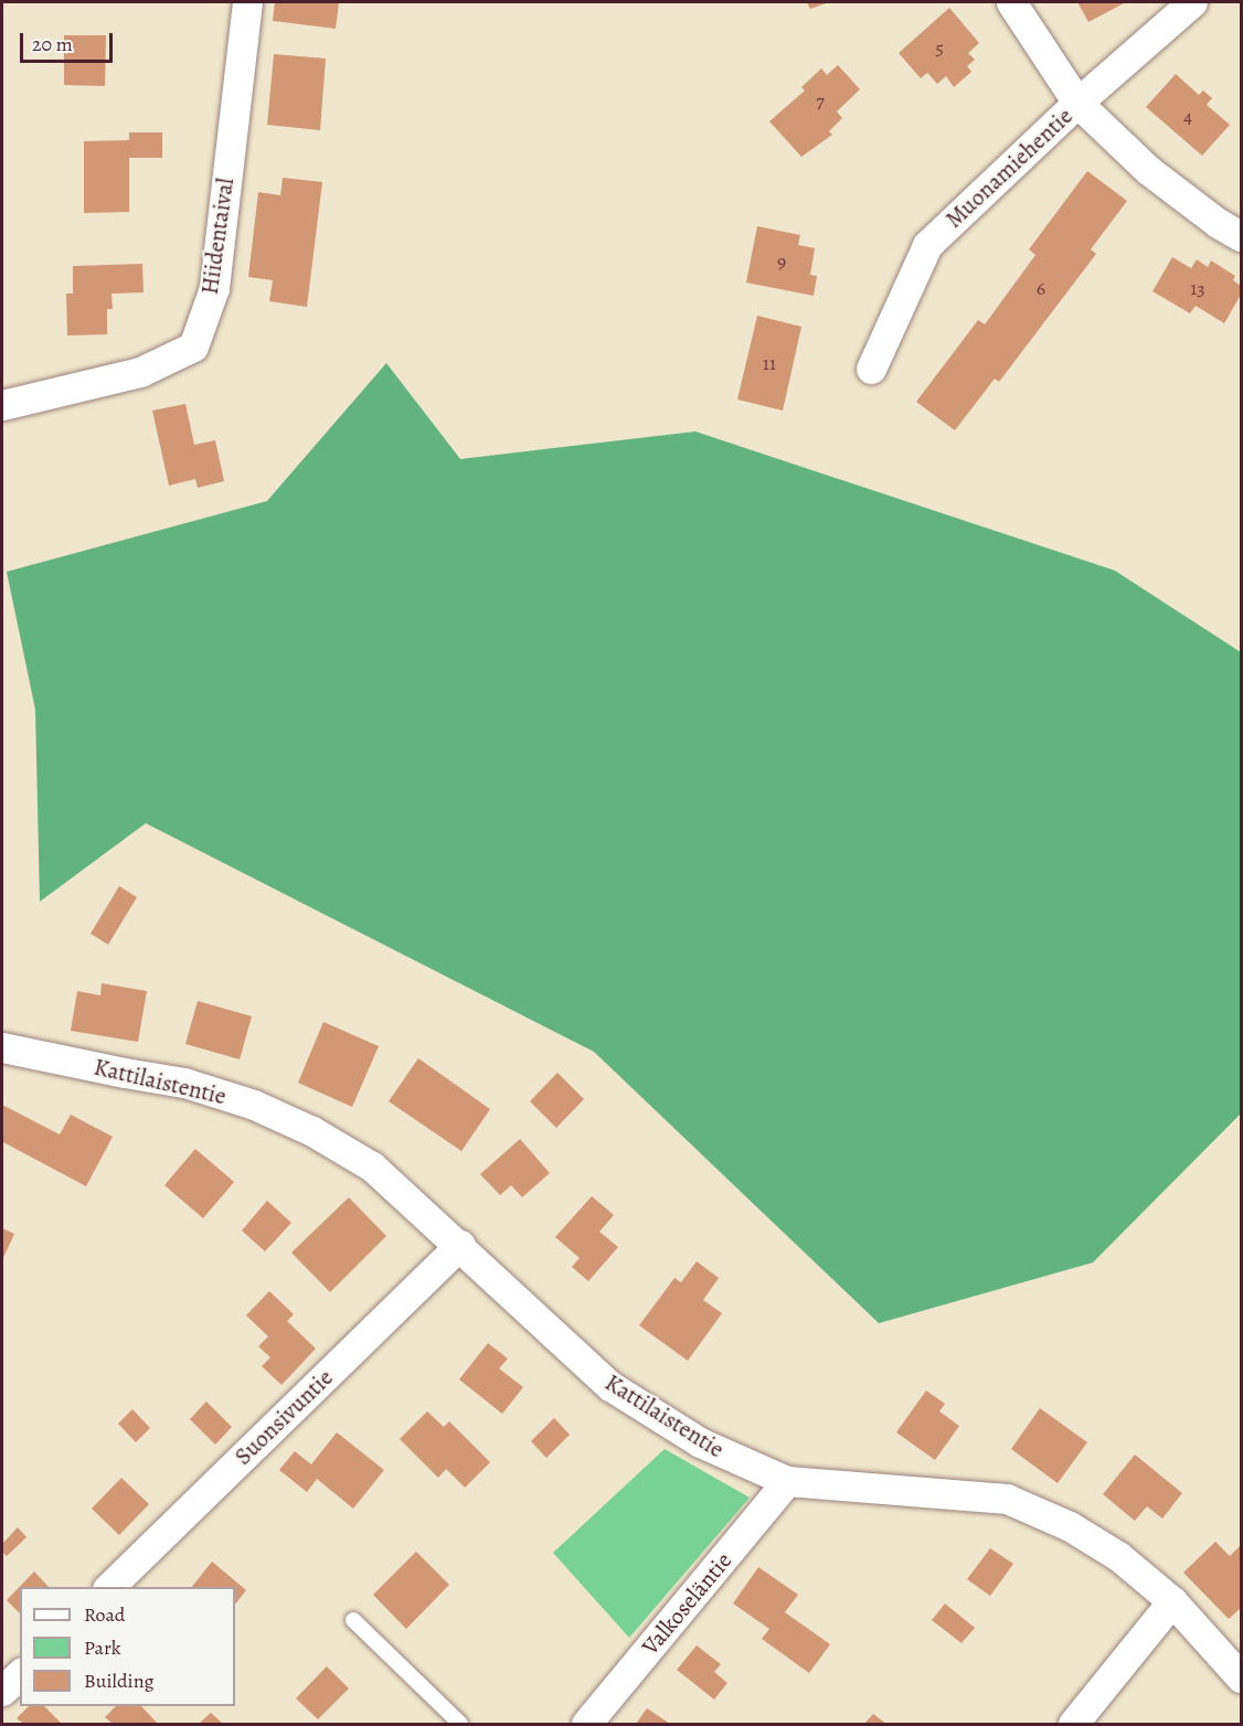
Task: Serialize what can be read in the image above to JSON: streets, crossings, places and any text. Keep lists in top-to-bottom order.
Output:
{
  "streets": {
    "street": [
      "Muonamiehentie",
      "Hiidentaival",
      "Kattilaistentie",
      "Suonsivuntie",
      "Valkoseläntie"
    ]
  },
  "crossings": [
    ["Kattilaistentie", "Suonsivuntie"],
    ["Kattilaistentie", "Valkoseläntie"]
  ],
  "house_numbers": [
    "5",
    "7",
    "4",
    "9",
    "6",
    "13",
    "11"
  ],
  "legend": ["Road", "Park", "Building"],
  "scale_bar": "20 m"
}
